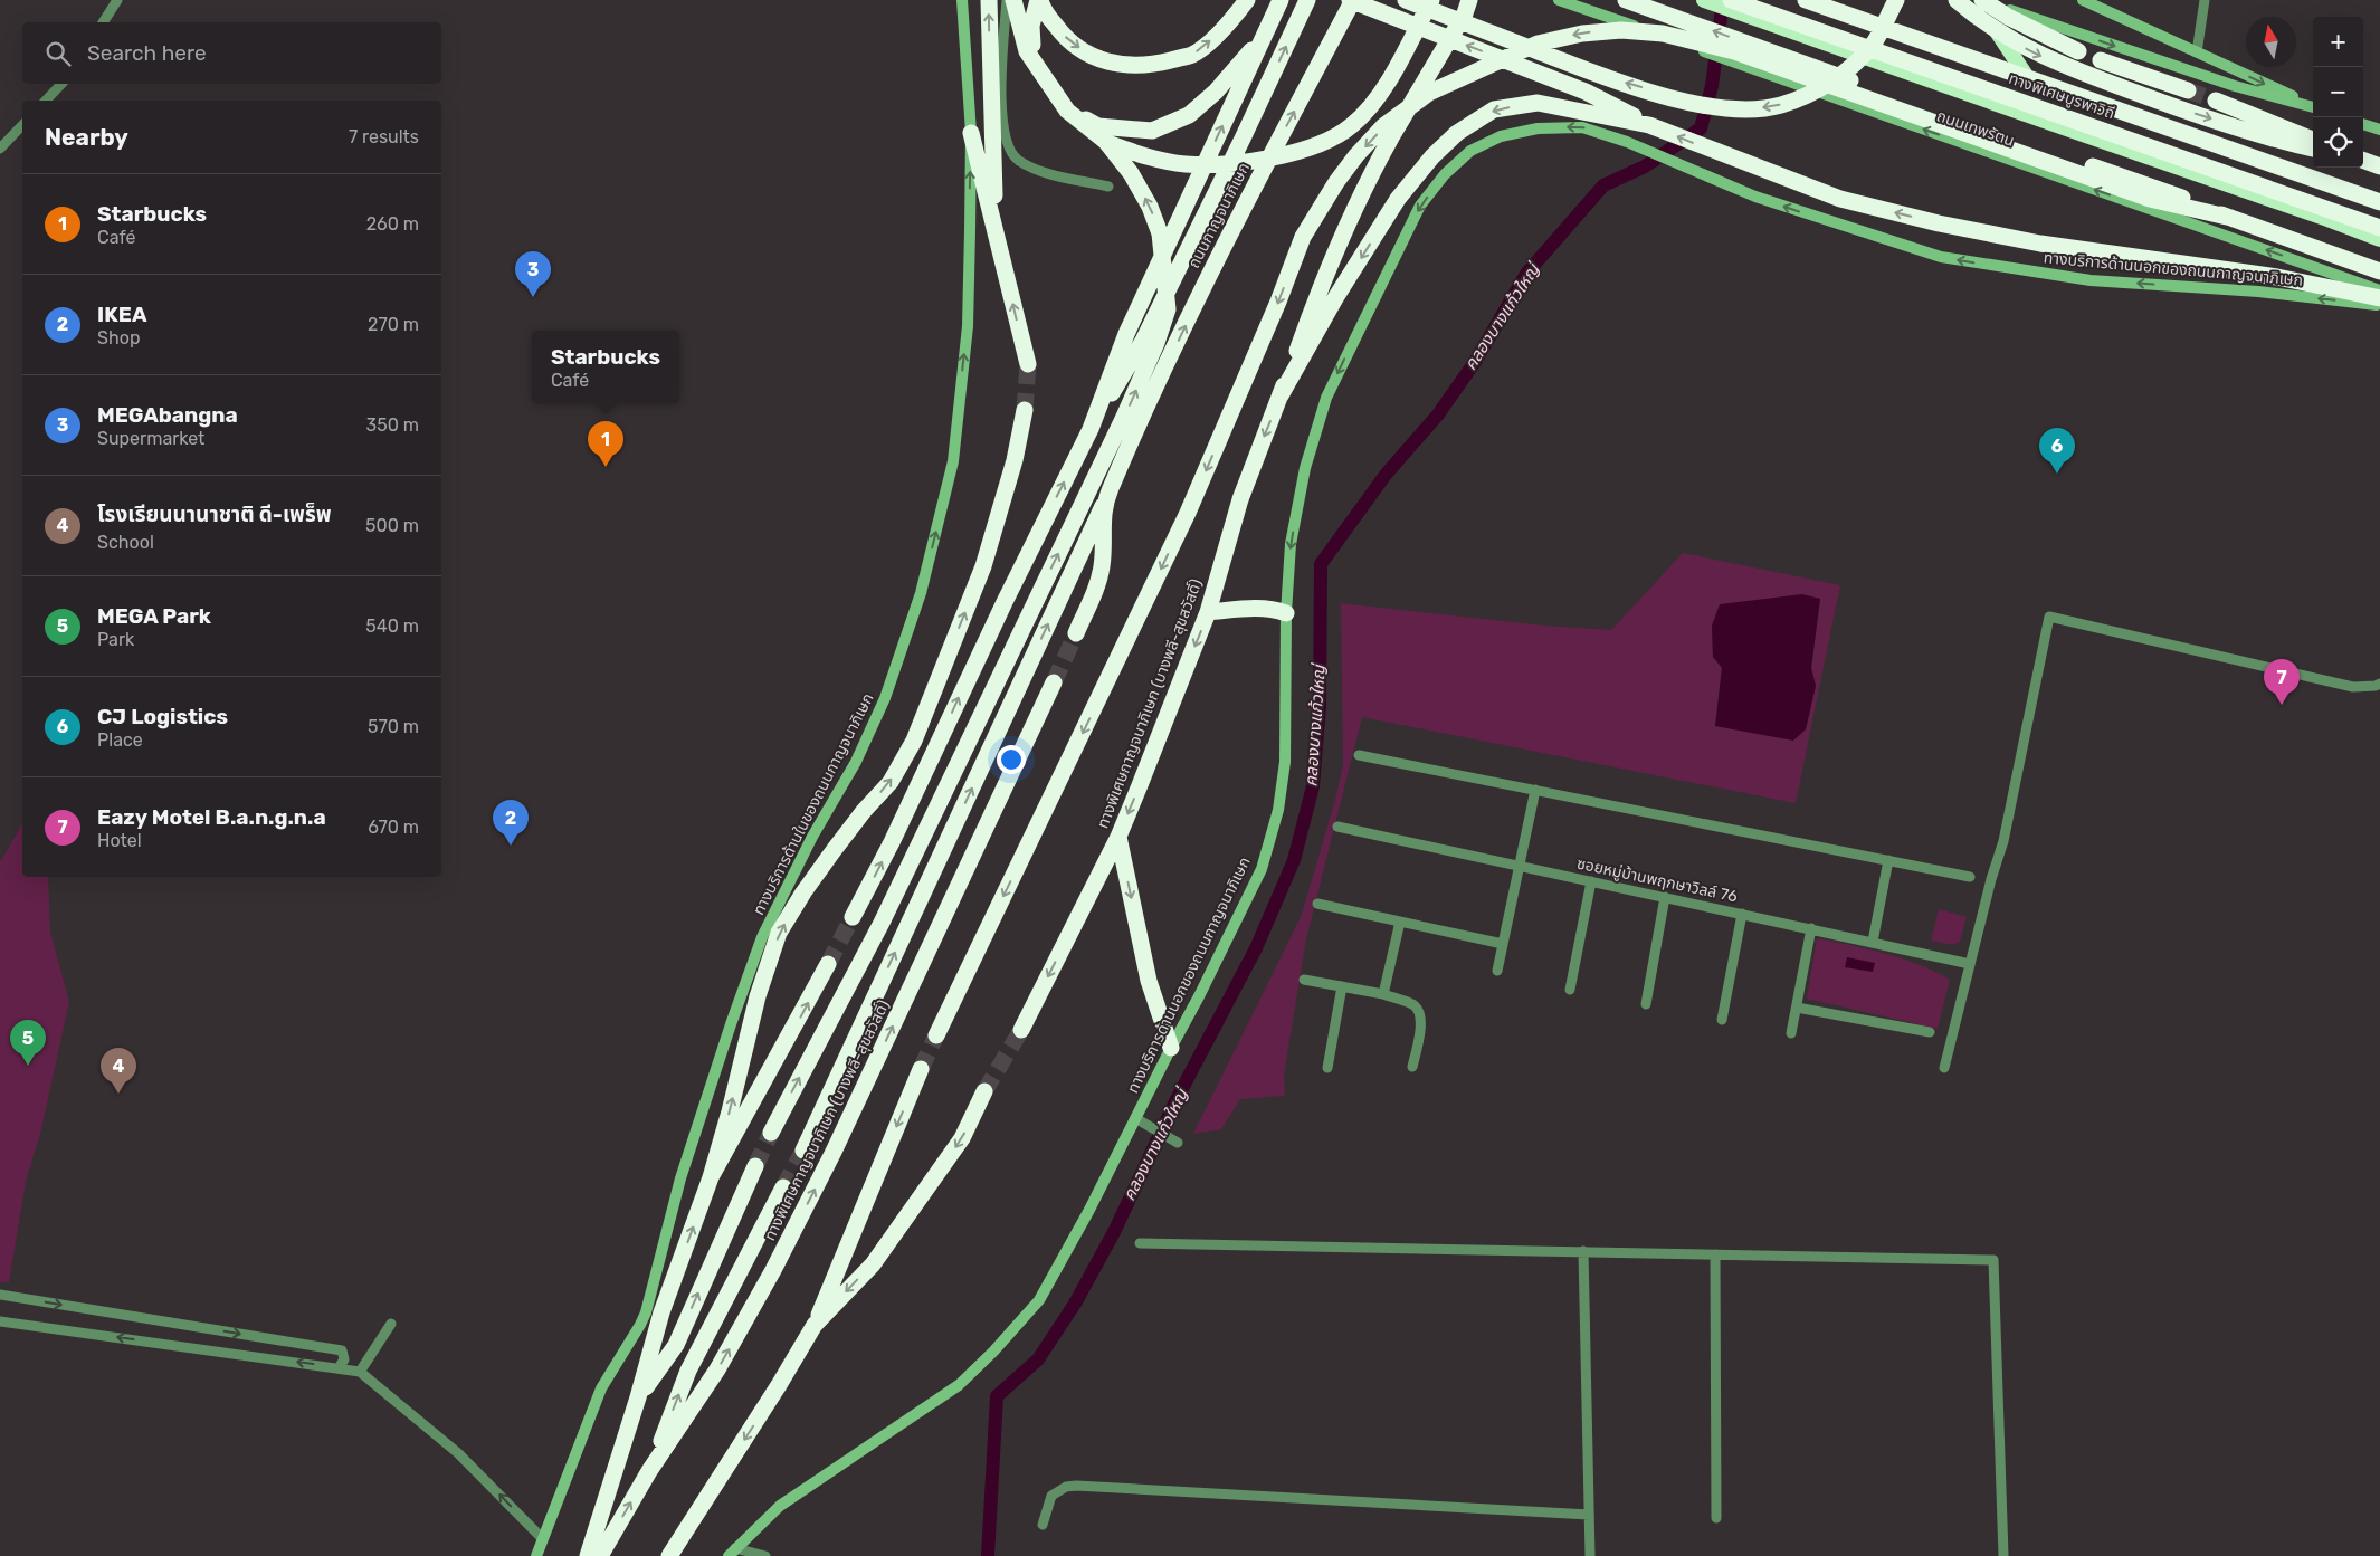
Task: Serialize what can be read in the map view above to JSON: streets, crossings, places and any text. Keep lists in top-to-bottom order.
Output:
{
  "streets": {
    "highway": [
      "ทางพิเศษบูรพาวิถี",
      "ถนนเทพรัตน",
      "ถนนกาญจนาภิเษก",
      "ทางพิเศษกาญจนาภิเษก (บางพลี-สุขสวัสดิ์)"
    ],
    "main road": ["ทางบริการด้านนอกของถนนกาญจนาภิเษก", "ทางบริการด้านในของถนนกาญจนาภิเษก"],
    "street": ["ซอยหมู่บ้านพฤกษาวิลล์ 76"]
  },
  "one_way": ["ถนนเทพรัตน", "ทางบริการด้านในของถนนกาญจนาภิเษก"],
  "water": ["คลองบางแก้วใหญ่"],
  "north": "top",
  "page": {
    "map_buttons": ["+", "−"],
    "search": "Search here",
    "heading": ["Nearby", "7 results"],
    "list": [
      {
        "mark": "1",
        "name": "Starbucks",
        "note": "Café",
        "value": "260 m"
      },
      {
        "mark": "2",
        "name": "IKEA",
        "note": "Shop",
        "value": "270 m"
      },
      {
        "mark": "3",
        "name": "MEGAbangna",
        "note": "Supermarket",
        "value": "350 m"
      },
      {
        "mark": "4",
        "name": "โรงเรียนนานาชาติ ดี-เพร็พ",
        "note": "School",
        "value": "500 m"
      },
      {
        "mark": "5",
        "name": "MEGA Park",
        "note": "Park",
        "value": "540 m"
      },
      {
        "mark": "6",
        "name": "CJ Logistics",
        "note": "Place",
        "value": "570 m"
      },
      {
        "mark": "7",
        "name": "Eazy Motel B.a.n.g.n.a",
        "note": "Hotel",
        "value": "670 m"
      }
    ],
    "pins": [
      "3",
      "1",
      "6",
      "7",
      "2",
      "5",
      "4"
    ],
    "popup": ["Starbucks", "Café"]
  }
}
